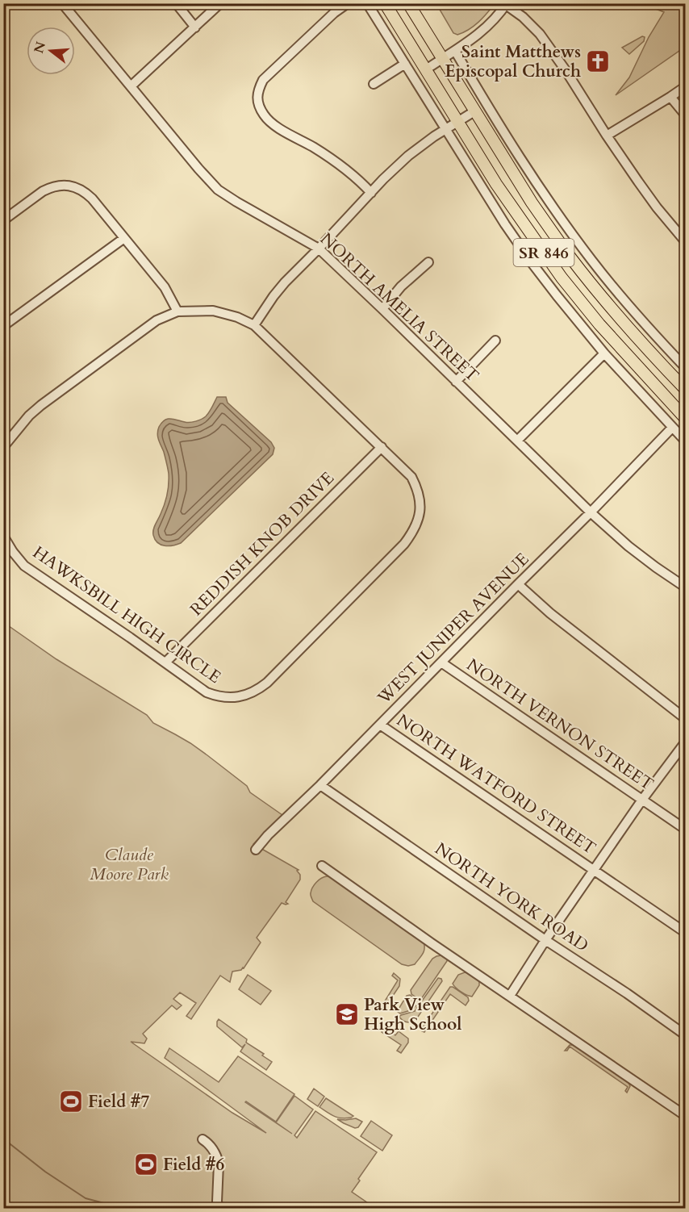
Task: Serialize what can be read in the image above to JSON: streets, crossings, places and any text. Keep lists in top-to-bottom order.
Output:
{
  "streets": {
    "main road": ["SR 846"],
    "street": [
      "NORTH AMELIA STREET",
      "REDDISH KNOB DRIVE",
      "HAWKSBILL HIGH CIRCLE",
      "WEST JUNIPER AVENUE",
      "NORTH VERNON STREET",
      "NORTH WATFORD STREET",
      "NORTH YORK ROAD"
    ]
  },
  "crossings": [
    ["NORTH AMELIA STREET", "WEST JUNIPER AVENUE"],
    ["REDDISH KNOB DRIVE", "HAWKSBILL HIGH CIRCLE"],
    ["WEST JUNIPER AVENUE", "NORTH VERNON STREET"],
    ["WEST JUNIPER AVENUE", "NORTH WATFORD STREET"],
    ["WEST JUNIPER AVENUE", "NORTH YORK ROAD"]
  ],
  "parks": ["Claude Moore Park"],
  "places": {
    "church": ["Saint Matthews Episcopal Church"],
    "school or university": ["Park View High School"],
    "sports": ["Field #7", "Field #6"]
  },
  "north": "left"
}
